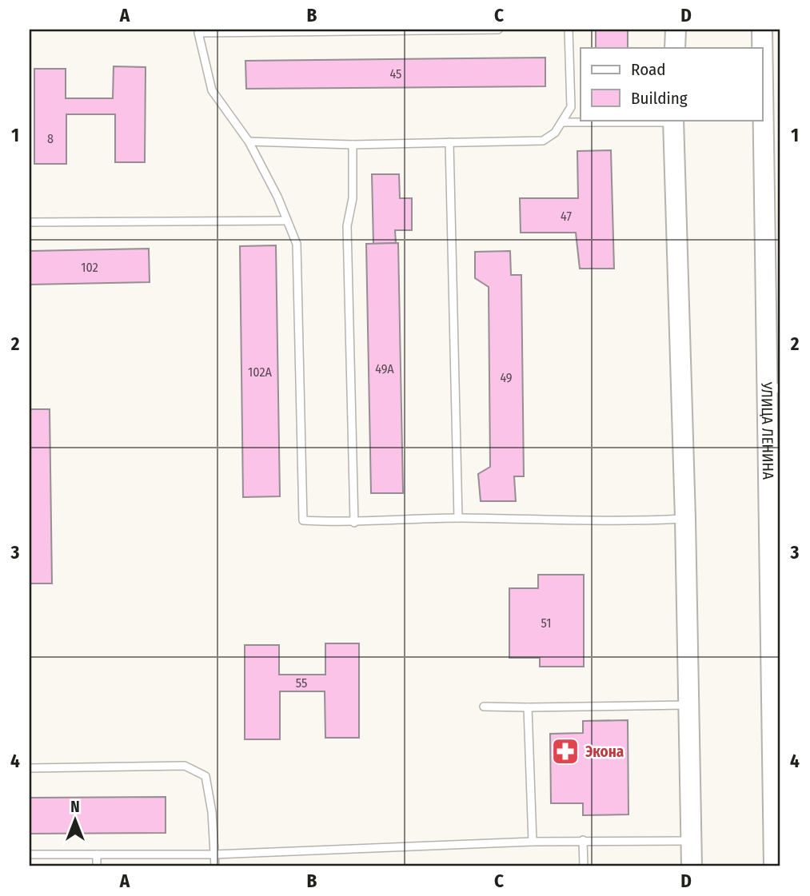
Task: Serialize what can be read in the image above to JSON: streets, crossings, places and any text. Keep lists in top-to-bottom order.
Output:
{
  "streets": {
    "street": ["УЛИЦА ЛЕНИНА"]
  },
  "places": {
    "pharmacy": ["Экона"]
  },
  "house_numbers": [
    "45",
    "8",
    "47",
    "102",
    "49А",
    "102А",
    "49",
    "51",
    "55"
  ],
  "legend": ["Road", "Building"],
  "north": "top",
  "grid": {
    "columns": [
      "A",
      "B",
      "C",
      "D"
    ],
    "rows": [
      "1",
      "2",
      "3",
      "4"
    ]
  }
}
